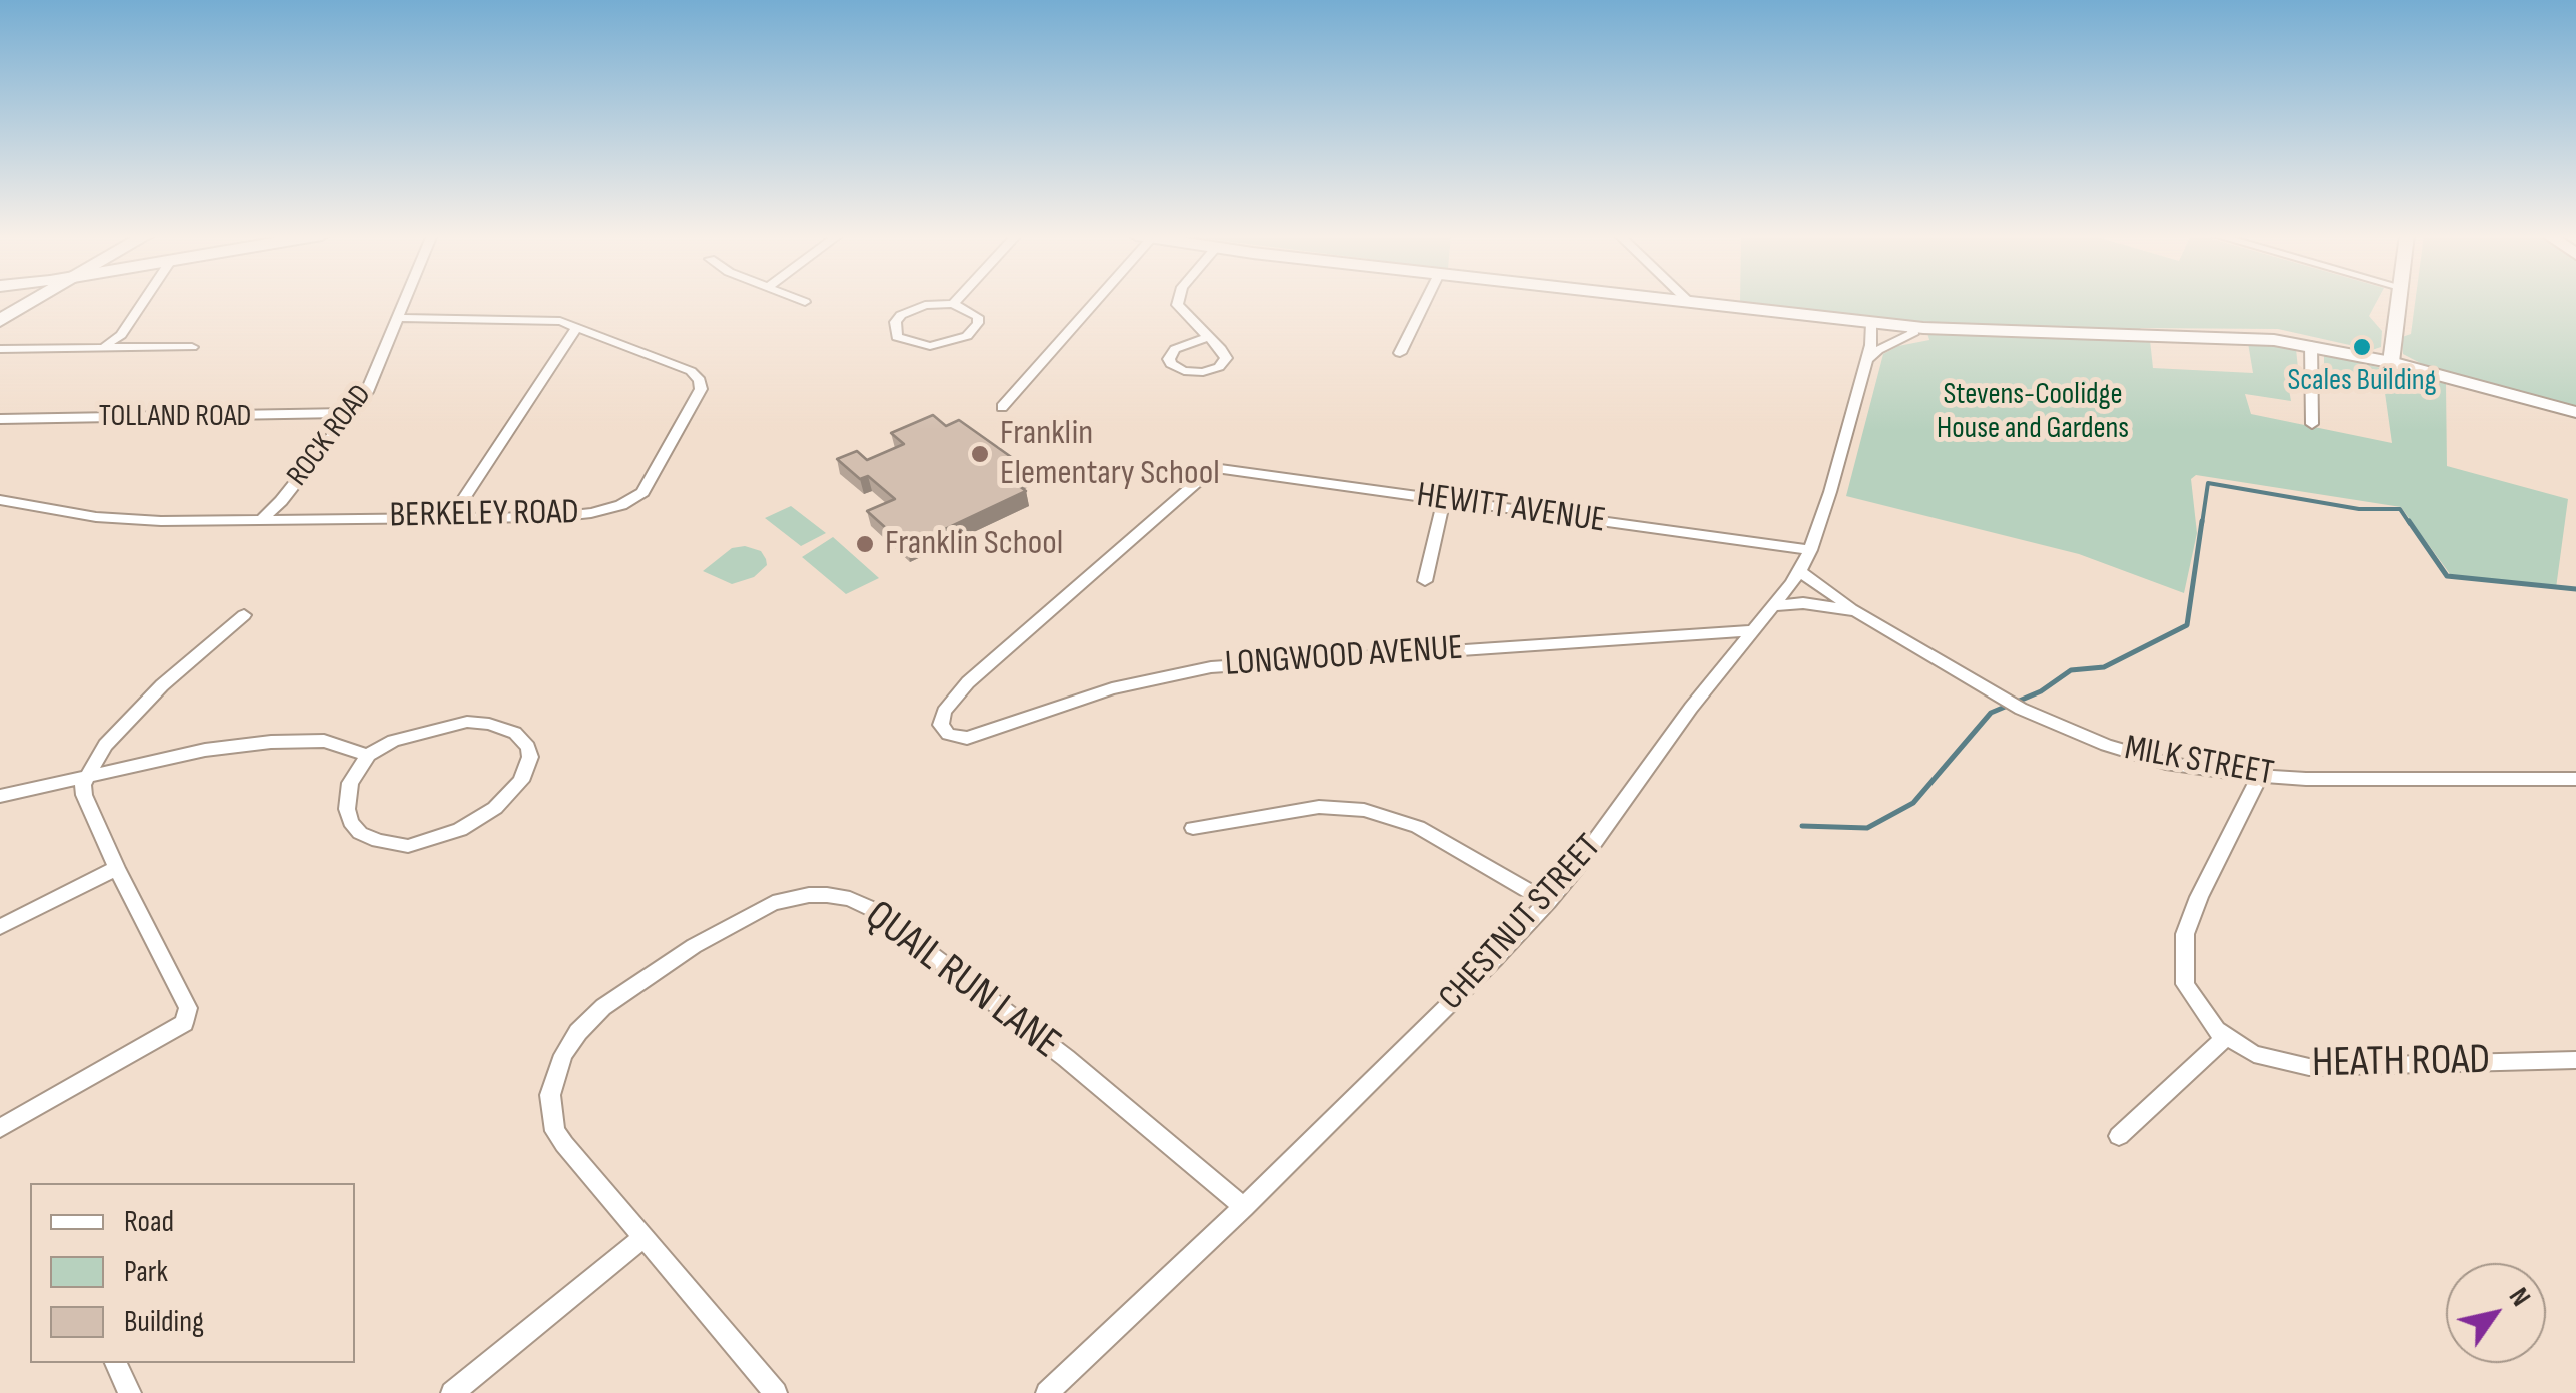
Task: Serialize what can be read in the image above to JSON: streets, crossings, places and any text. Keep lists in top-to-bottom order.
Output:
{
  "streets": {
    "street": [
      "TOLLAND ROAD",
      "ROCK ROAD",
      "HEWITT AVENUE",
      "BERKELEY ROAD",
      "LONGWOOD AVENUE",
      "MILK STREET",
      "CHESTNUT STREET",
      "QUAIL RUN LANE",
      "HEATH ROAD"
    ]
  },
  "crossings": [
    ["TOLLAND ROAD", "ROCK ROAD"],
    ["ROCK ROAD", "BERKELEY ROAD"],
    ["HEWITT AVENUE", "LONGWOOD AVENUE"],
    ["HEWITT AVENUE", "CHESTNUT STREET"],
    ["LONGWOOD AVENUE", "CHESTNUT STREET"],
    ["MILK STREET", "CHESTNUT STREET"],
    ["MILK STREET", "HEATH ROAD"],
    ["CHESTNUT STREET", "QUAIL RUN LANE"]
  ],
  "parks": ["Stevens-Coolidge House and Gardens"],
  "places": ["Scales Building", "Franklin Elementary School", "Franklin School"],
  "legend": ["Road", "Park", "Building"],
  "north": "top right"
}
